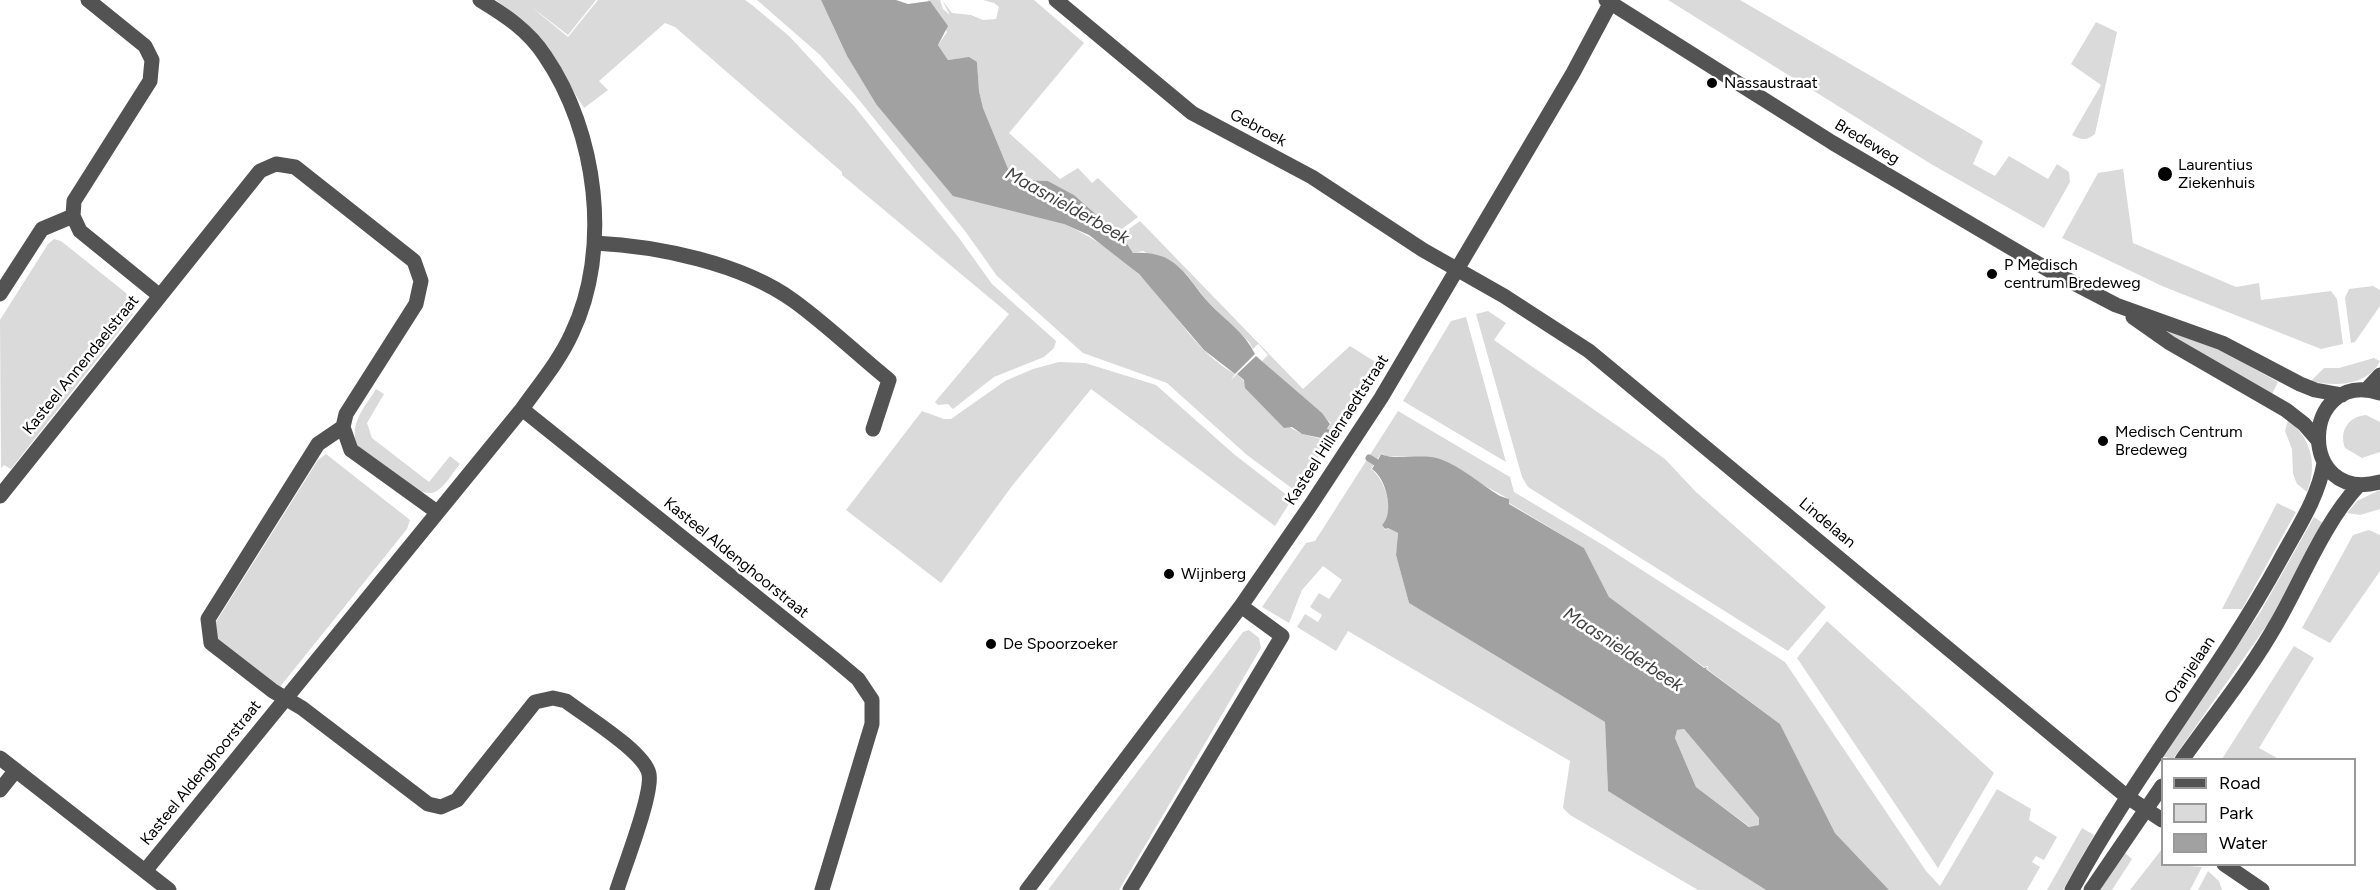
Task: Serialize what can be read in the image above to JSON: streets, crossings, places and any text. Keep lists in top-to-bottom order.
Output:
{
  "streets": {
    "street": [
      "Gebroek",
      "Bredeweg",
      "Kasteel Annendaelstraat",
      "Kasteel Hillenraedtstraat",
      "Lindelaan",
      "Kasteel Aldenghoorstraat",
      "Oranjelaan"
    ]
  },
  "crossings": [
    ["Gebroek", "Kasteel Hillenraedtstraat"],
    ["Gebroek", "Lindelaan"],
    ["Kasteel Annendaelstraat", "Kasteel Aldenghoorstraat"],
    ["Kasteel Hillenraedtstraat", "Lindelaan"],
    ["Lindelaan", "Oranjelaan"]
  ],
  "water": ["Maasnielderbeek"],
  "places": [
    "Nassaustraat",
    "Laurentius Ziekenhuis",
    "P Medisch centrum Bredeweg",
    "Medisch Centrum Bredeweg",
    "Wijnberg",
    "De Spoorzoeker"
  ],
  "legend": ["Road", "Park", "Water"]
}
